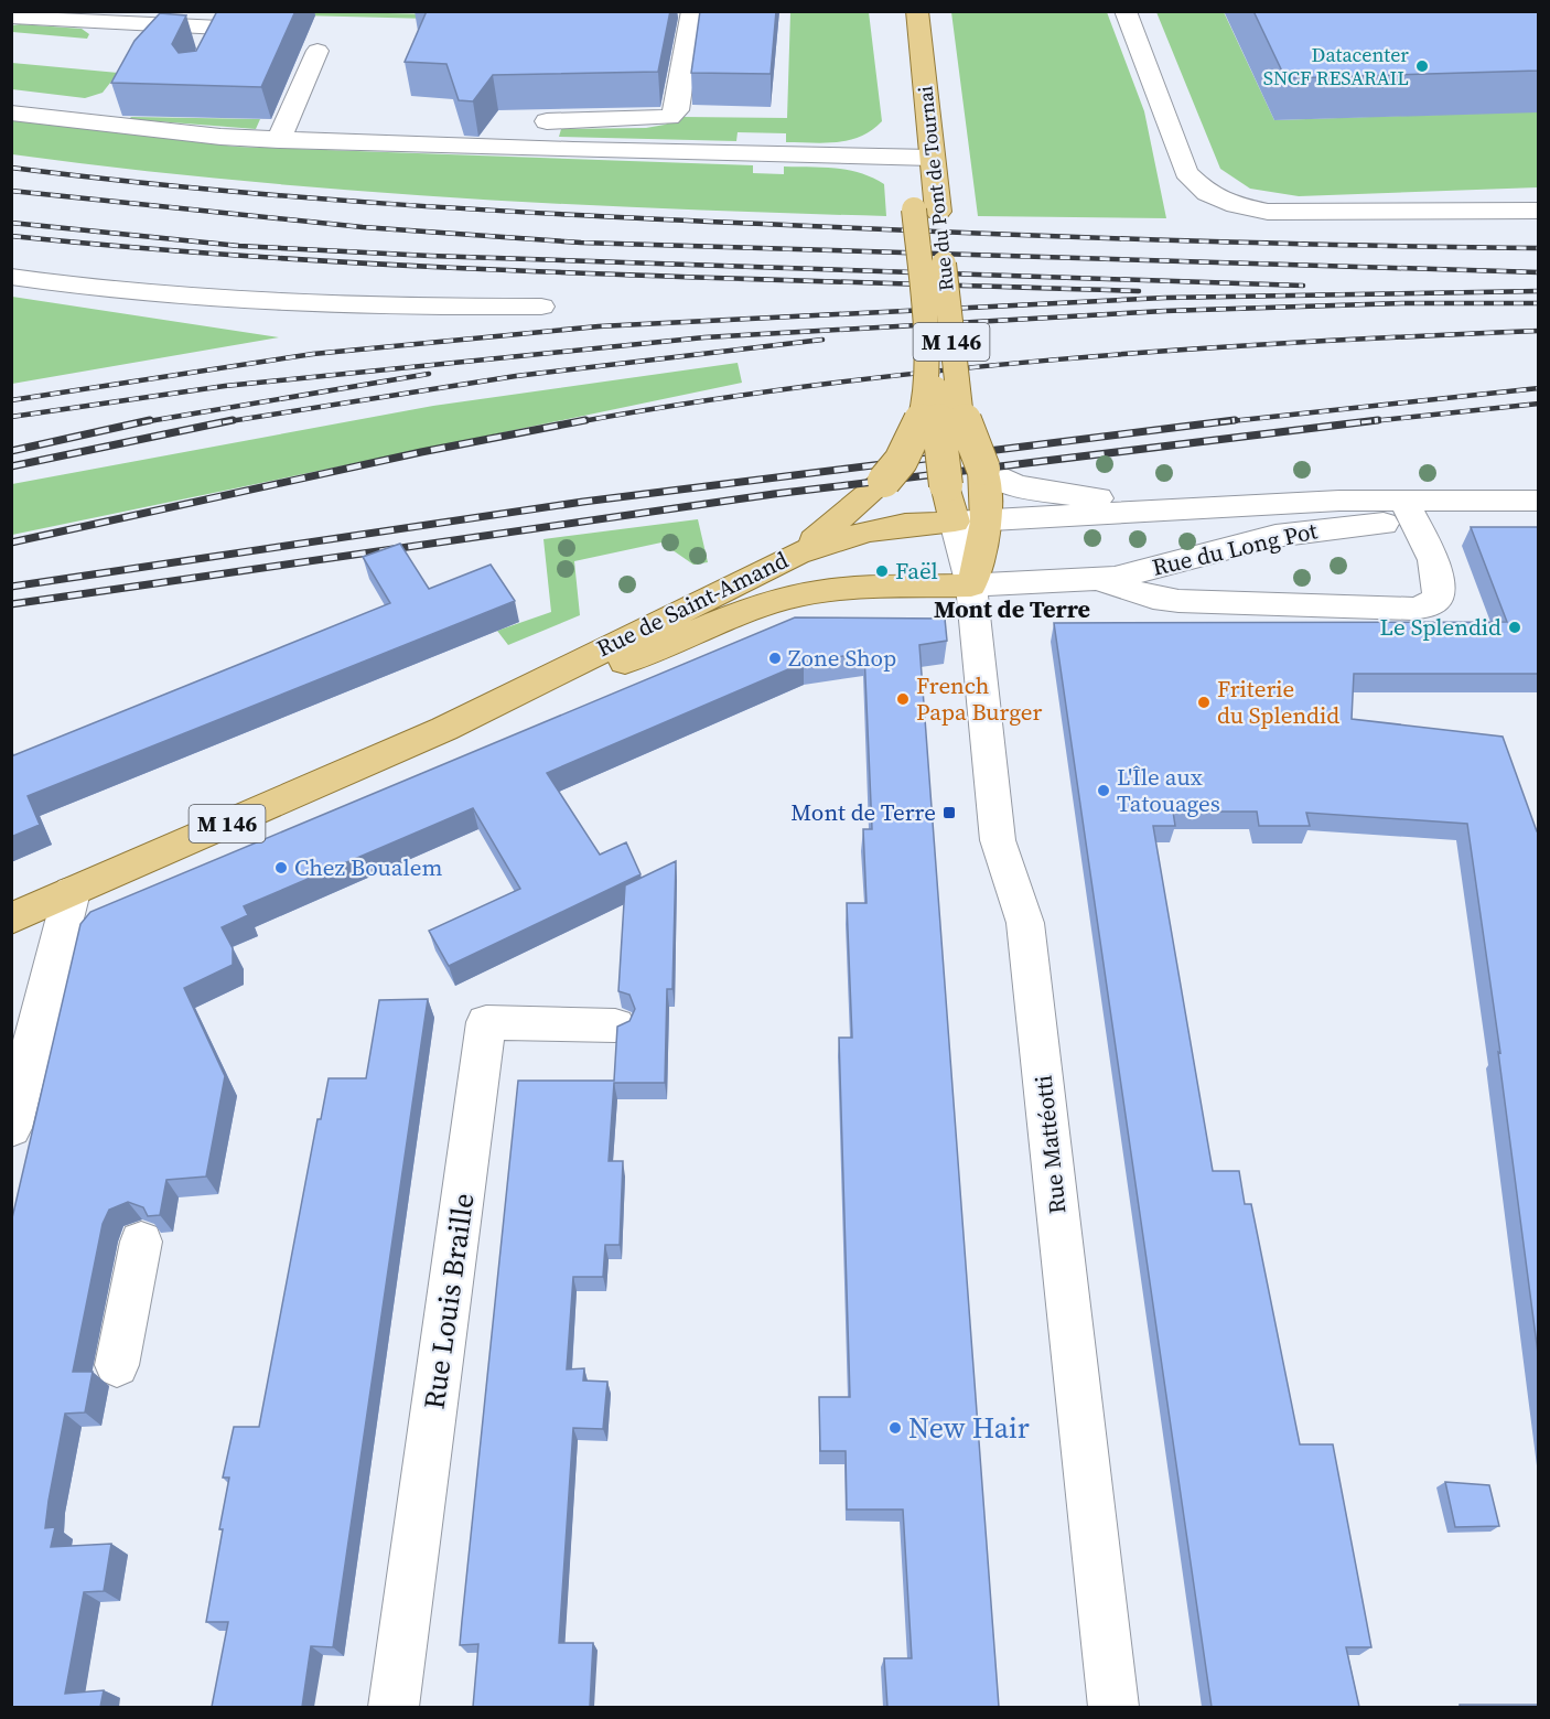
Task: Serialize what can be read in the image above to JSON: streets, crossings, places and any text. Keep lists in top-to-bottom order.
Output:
{
  "streets": {
    "main road": [
      "Rue du Pont de Tournai",
      "M 146",
      "Rue de Saint-Amand",
      "Rue Mattéotti"
    ],
    "street": ["Rue du Long Pot", "Rue Louis Braille"]
  },
  "crossings": [
    ["Rue du Pont de Tournai", "Rue du Long Pot"],
    ["Rue du Pont de Tournai", "Rue de Saint-Amand"],
    ["Rue du Pont de Tournai", "Rue Mattéotti"],
    ["Rue du Long Pot", "Rue de Saint-Amand"],
    ["Rue du Long Pot", "Rue Mattéotti"],
    ["Rue de Saint-Amand", "Rue Mattéotti"]
  ],
  "districts": ["Mont de Terre"],
  "places": {
    "other": [
      "Datacenter SNCF RESARAIL",
      "Faël",
      "Le Splendid",
      "Zone Shop",
      "French Papa Burger",
      "Friterie du Splendid",
      "L'Île aux Tatouages",
      "Chez Boualem",
      "New Hair"
    ],
    "transit": ["Mont de Terre"]
  }
}
